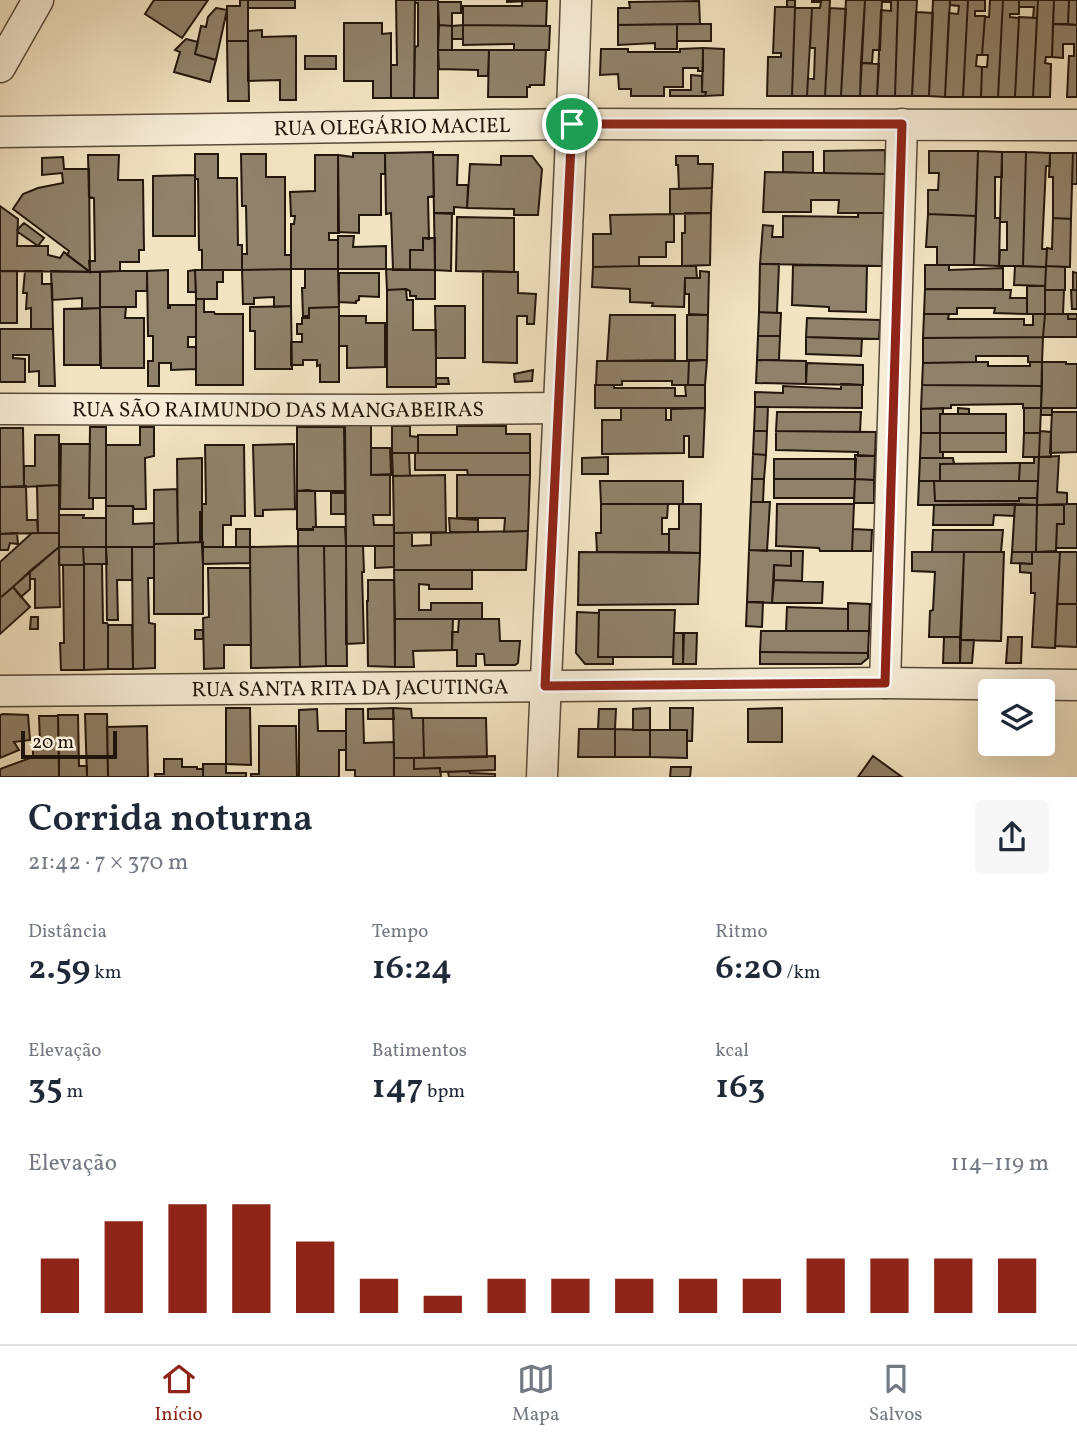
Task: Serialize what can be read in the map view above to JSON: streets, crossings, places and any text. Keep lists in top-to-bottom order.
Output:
{
  "streets": {
    "street": ["RUA OLEGÁRIO MACIEL", "RUA SÃO RAIMUNDO DAS MANGABEIRAS", "RUA SANTA RITA DA JACUTINGA"]
  },
  "scale_bar": "20 m",
  "page": {
    "scale": "20 m",
    "heading": ["Corrida noturna", "21:42 · 7 × 370 m"],
    "stats": [
      ["Distância", "2.59 km"],
      ["Tempo", "16:24"],
      ["Ritmo", "6:20 /km"],
      ["Elevação", "35 m"],
      ["Batimentos", "147 bpm"],
      ["kcal", "163"]
    ],
    "chart": ["Elevação", "114–119 m"],
    "tabs": ["Início", "Mapa", "Salvos"]
  }
}
